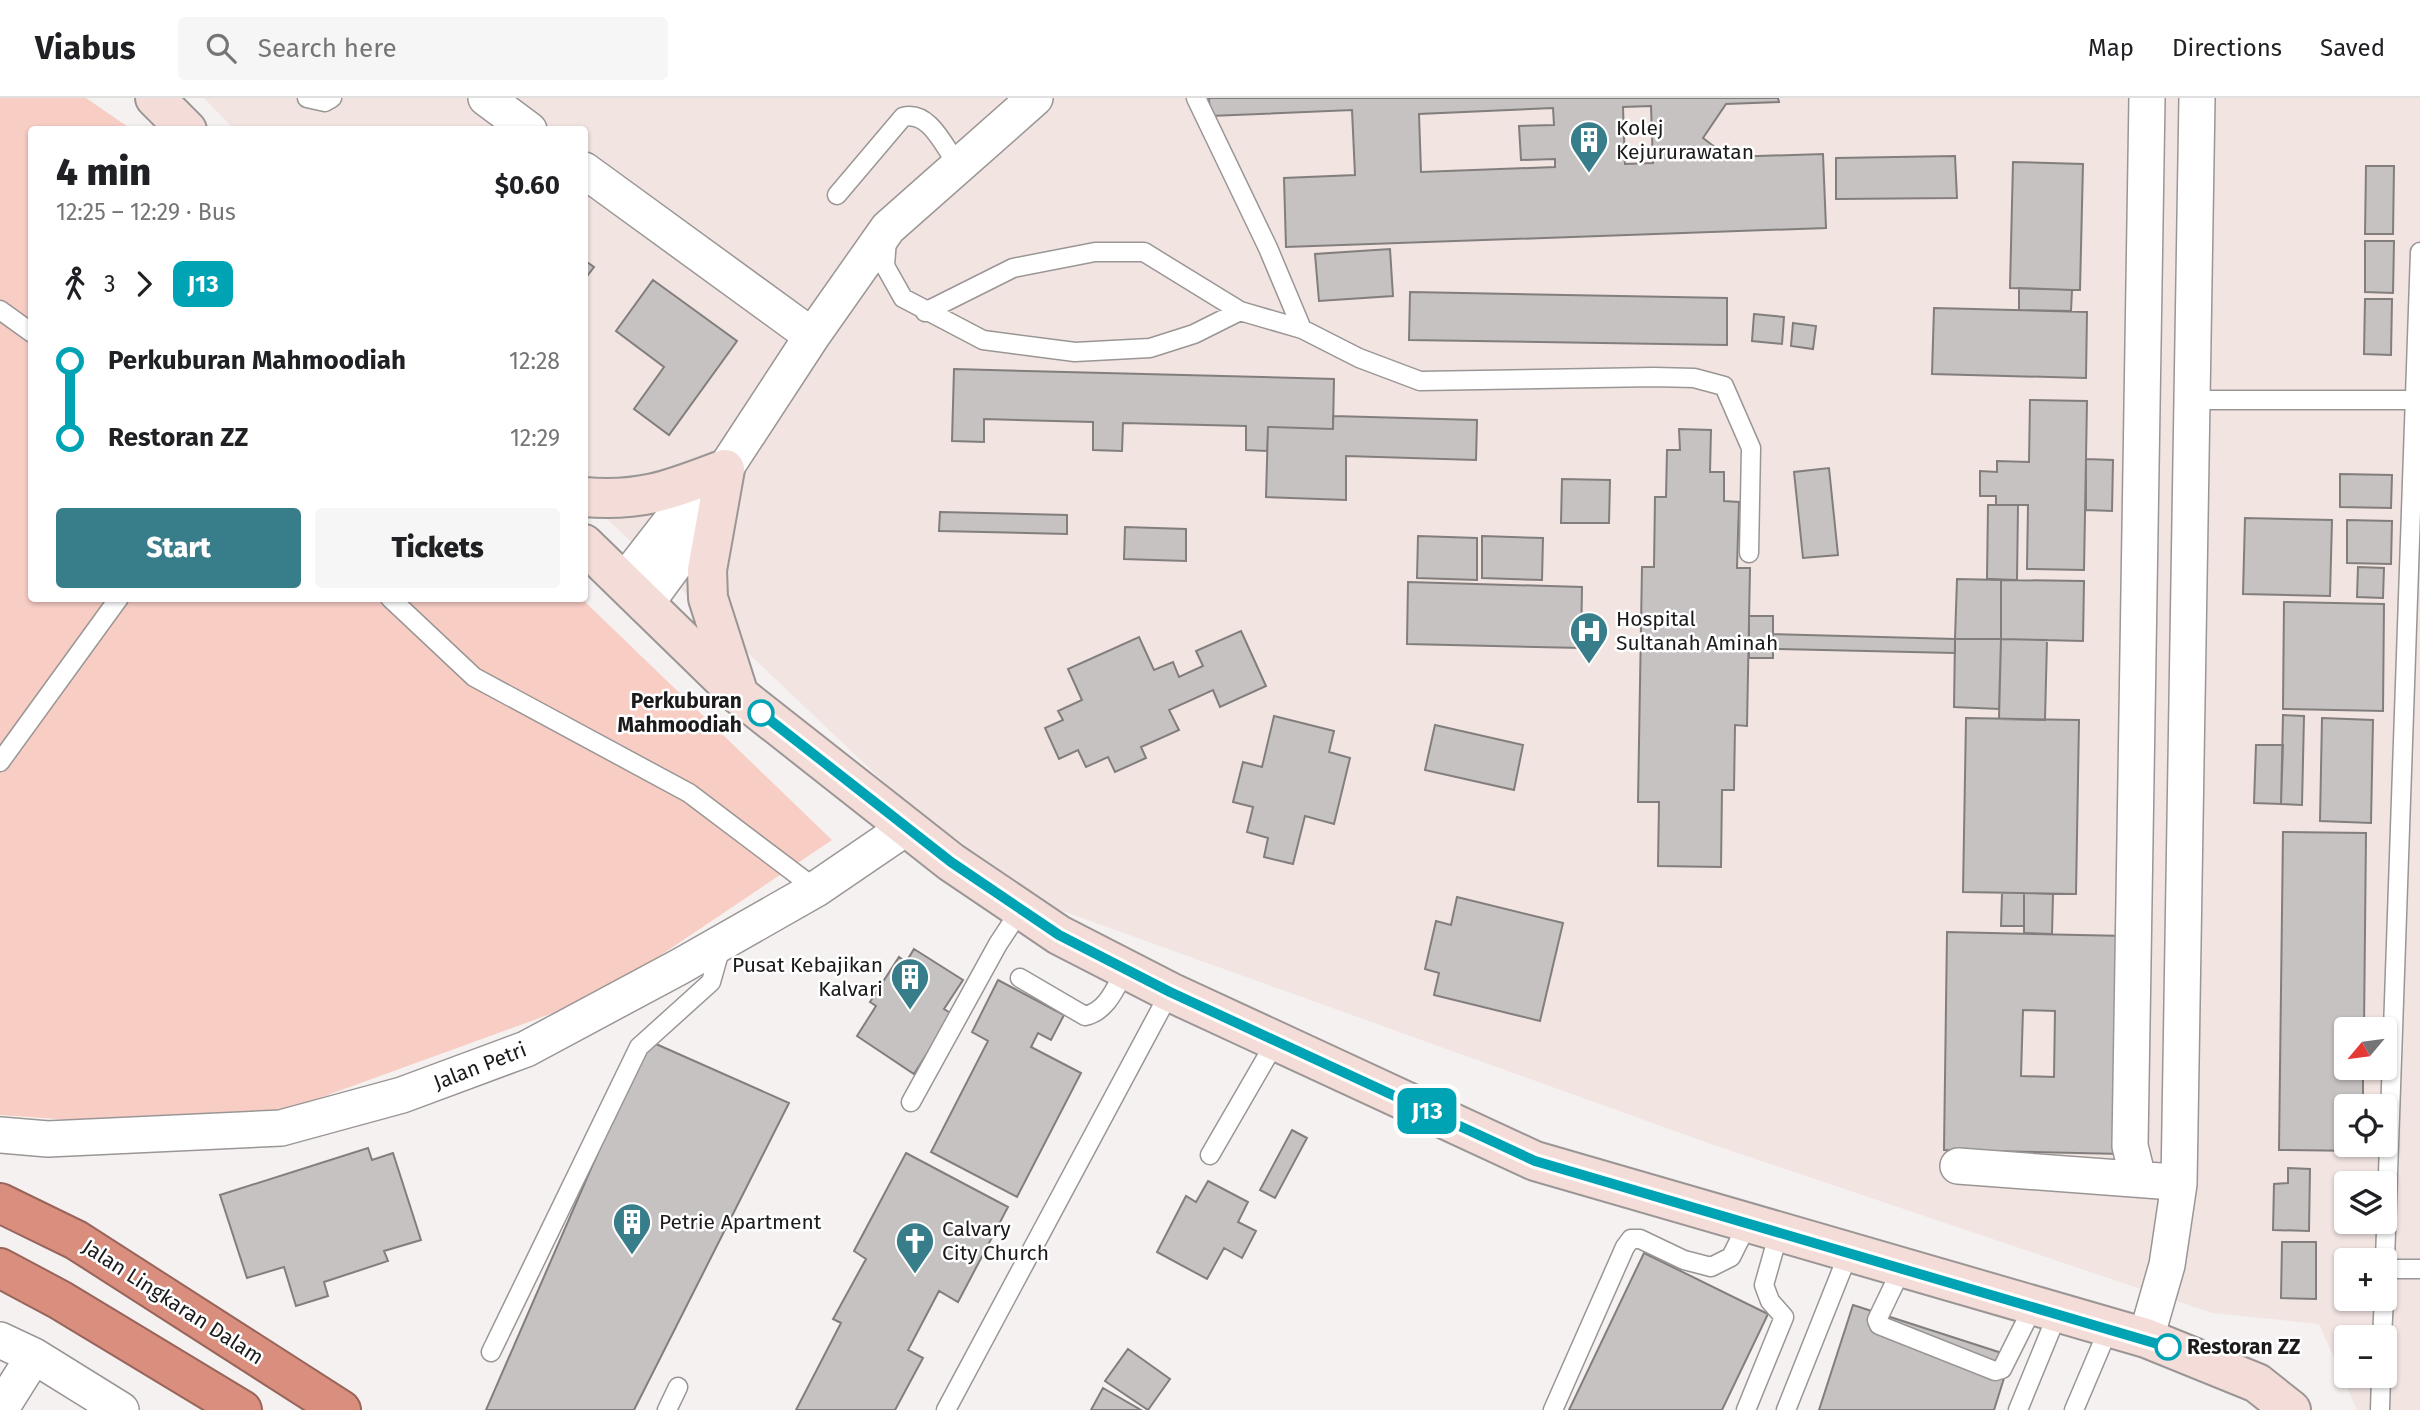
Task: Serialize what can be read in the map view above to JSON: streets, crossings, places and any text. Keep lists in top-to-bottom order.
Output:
{
  "streets": {
    "highway": ["Jalan Lingkaran Dalam"],
    "street": ["Jalan Petri"]
  },
  "places": {
    "building": ["Kolej Kejururawatan", "Pusat Kebajikan Kalvari", "Petrie Apartment"],
    "hospital": ["Hospital Sultanah Aminah"],
    "other": ["Perkuburan Mahmoodiah", "Restoran ZZ"],
    "church": ["Calvary City Church"]
  },
  "lines": ["bus line J13"],
  "north": "bottom left",
  "page": {
    "header": "Viabus",
    "search": "Search here",
    "nav": ["Map", "Directions", "Saved"],
    "on_map": "J13",
    "heading": ["4 min", "12:25 – 12:29 · Bus", "$0.60"],
    "legs": ["3", "J13"],
    "list": [
      {
        "name": "Perkuburan Mahmoodiah",
        "value": "12:28"
      },
      {
        "name": "Restoran ZZ",
        "value": "12:29"
      }
    ],
    "buttons": ["Start", "Tickets"],
    "map_buttons": ["+", "−"]
  }
}
